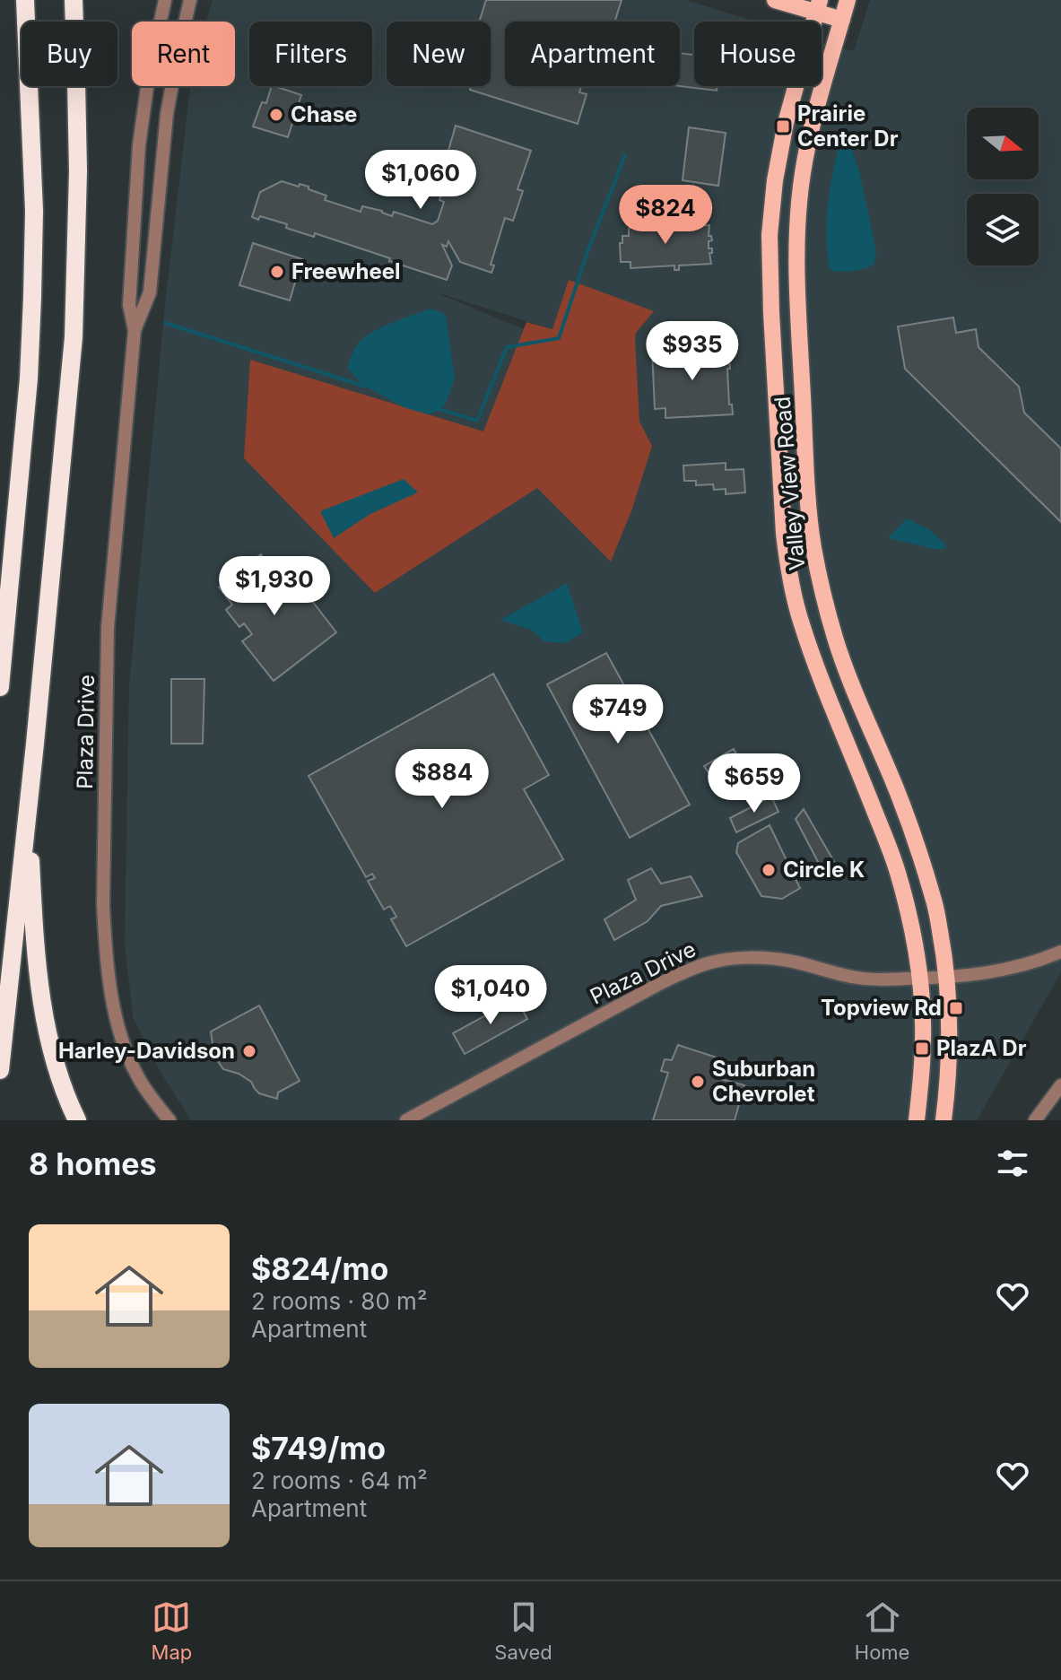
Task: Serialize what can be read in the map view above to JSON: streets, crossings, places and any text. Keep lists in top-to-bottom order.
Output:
{
  "streets": {
    "main road": ["Valley View Road"],
    "street": ["Plaza Drive"]
  },
  "crossings": [
    ["Valley View Road", "Plaza Drive"]
  ],
  "places": {
    "other": [
      "Chase",
      "Freewheel",
      "Circle K",
      "Harley-Davidson",
      "Suburban Chevrolet"
    ],
    "transit": ["Prairie Center Dr", "Topview Rd", "PlazA Dr"]
  },
  "north": "right",
  "page": {
    "chip": [
      "Buy",
      "Rent",
      "Filters",
      "New",
      "Apartment",
      "House"
    ],
    "price": [
      "$1,060",
      "$824",
      "$935",
      "$1,930",
      "$749",
      "$884",
      "$659",
      "$1,040"
    ],
    "heading": "8 homes",
    "list": [
      {
        "name": "$824/mo",
        "note": "2 rooms · 80 m² · Apartment"
      },
      {
        "name": "$749/mo",
        "note": "2 rooms · 64 m² · Apartment"
      }
    ],
    "tabs": ["Map", "Saved", "Home"]
  }
}
